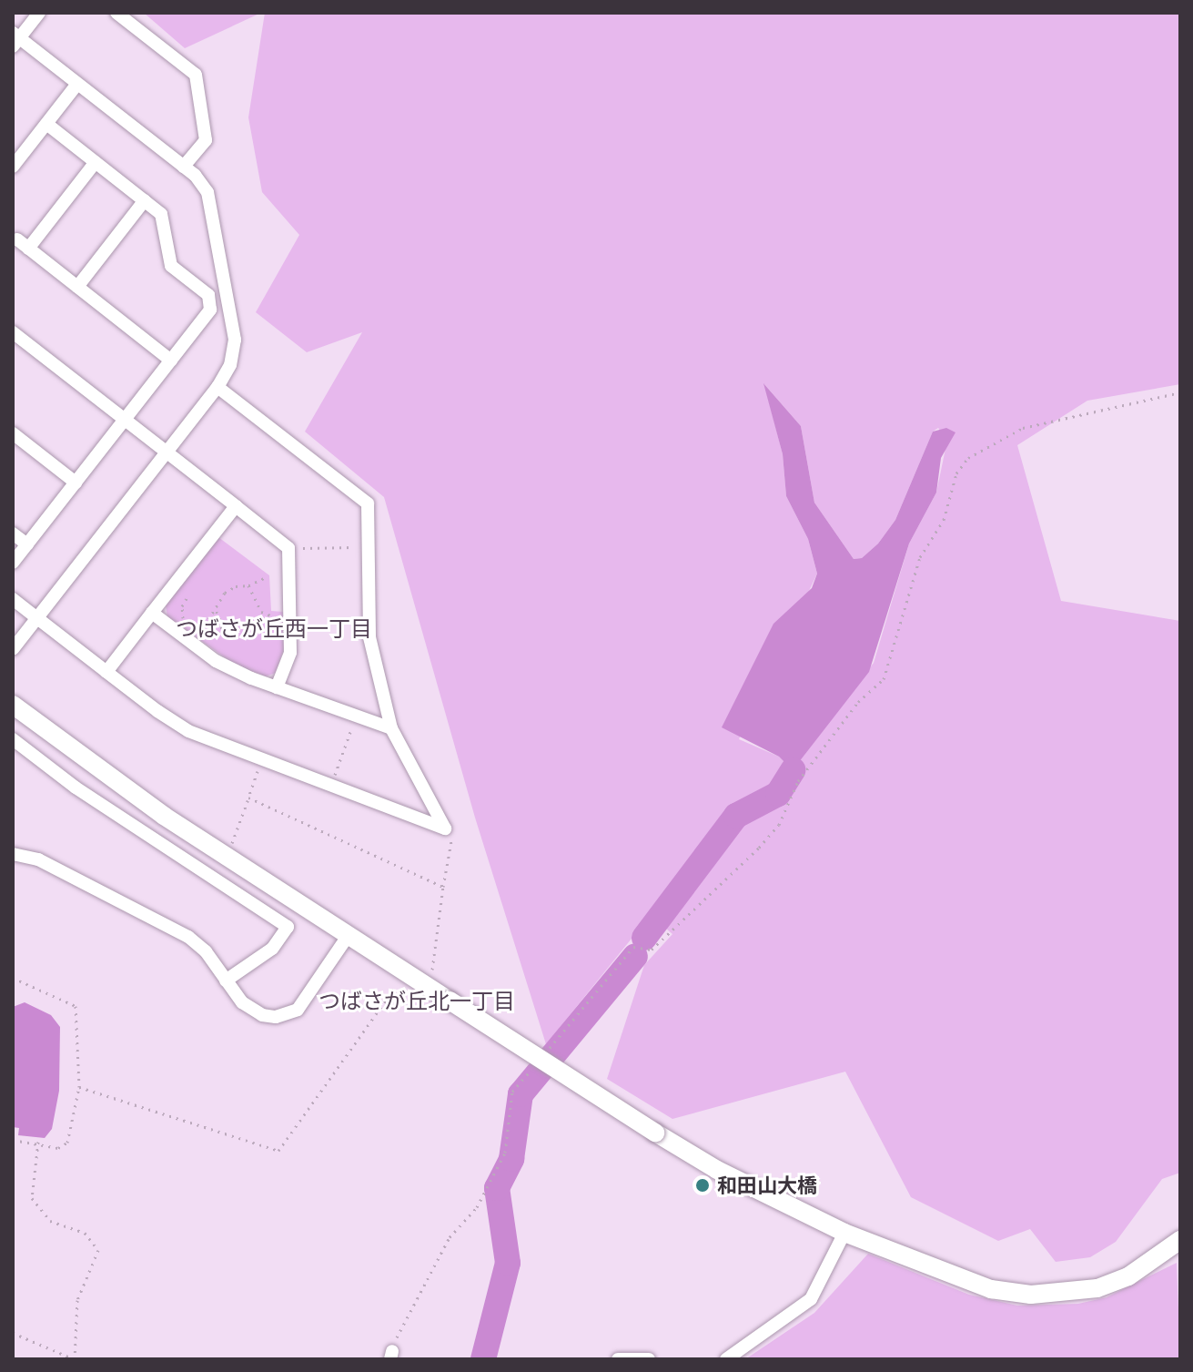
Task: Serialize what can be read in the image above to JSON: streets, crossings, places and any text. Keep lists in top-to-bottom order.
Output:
{
  "districts": ["つばさが丘西一丁目", "つばさが丘北一丁目"],
  "places": ["和田山大橋"]
}
